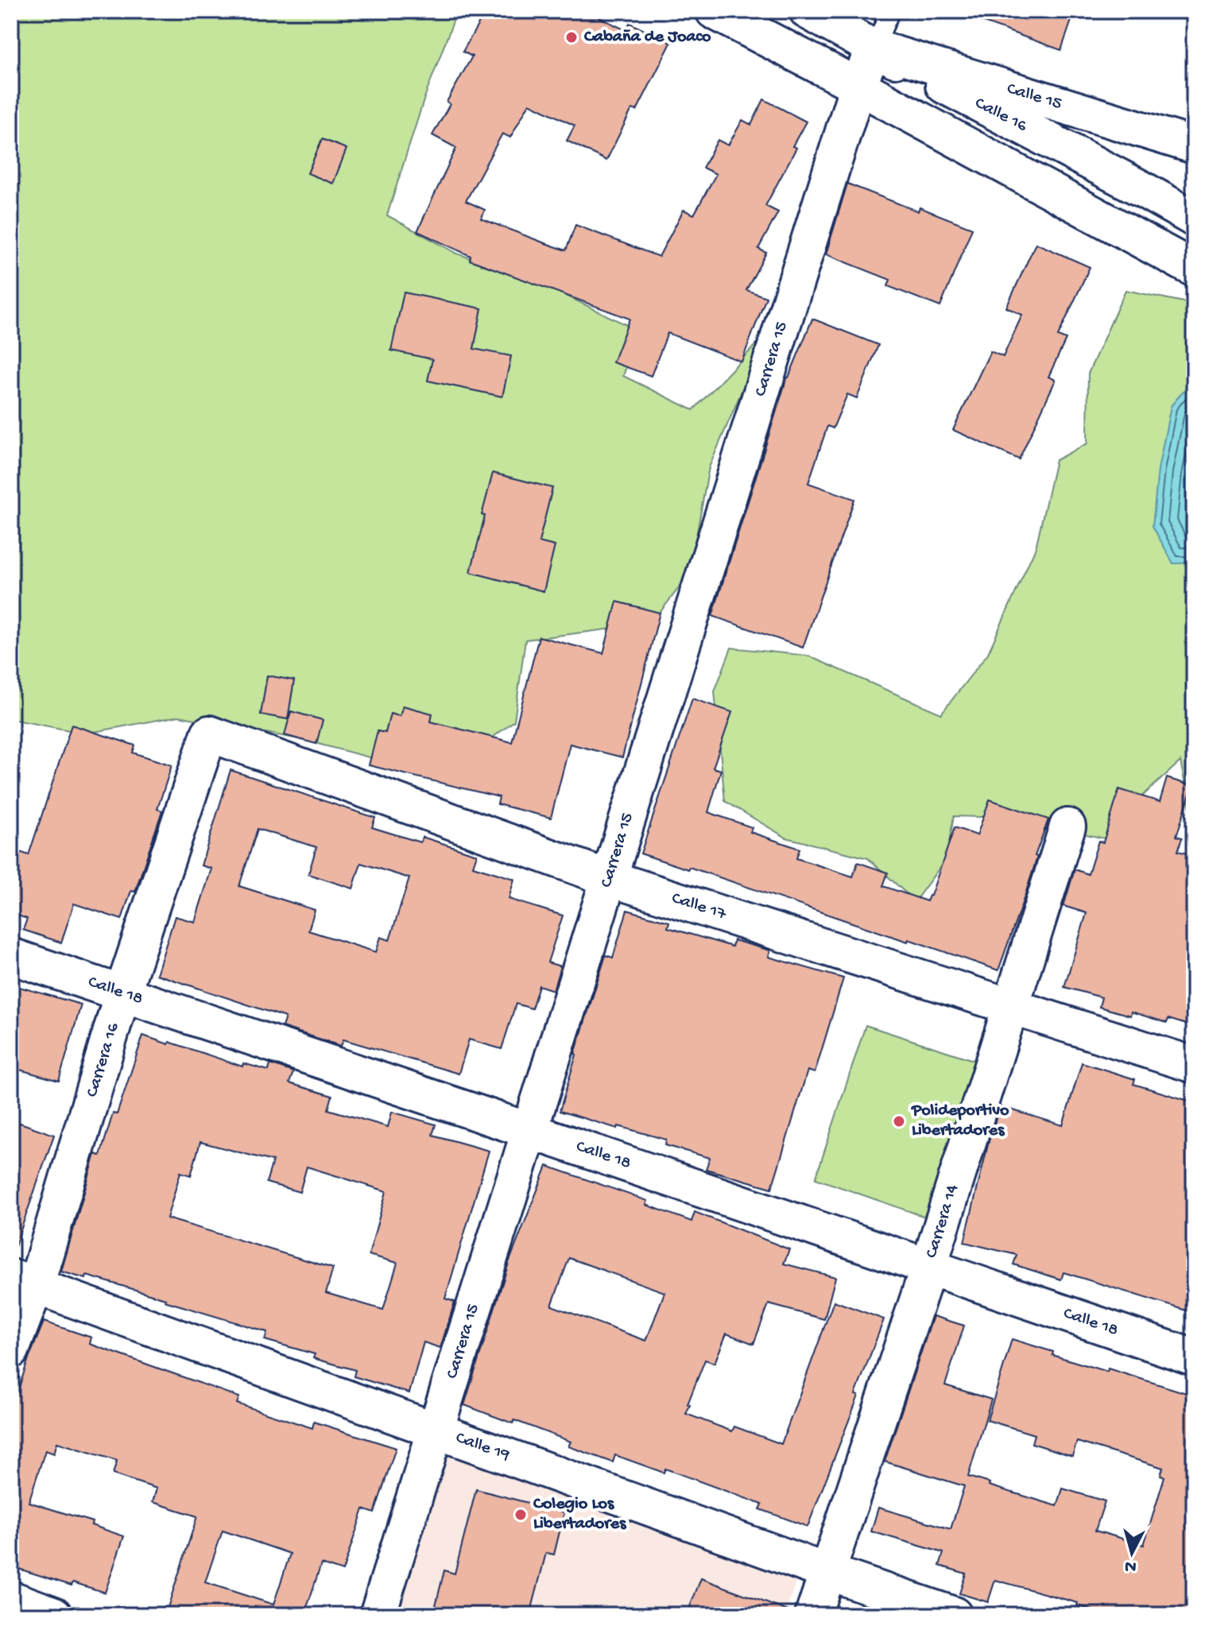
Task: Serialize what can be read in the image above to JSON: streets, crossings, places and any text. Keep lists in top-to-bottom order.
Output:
{
  "streets": {
    "street": [
      "Calle 15",
      "Calle 16",
      "Carrera 15",
      "Calle 17",
      "Calle 18",
      "Carrera 16",
      "Carrera 14",
      "Calle 19"
    ]
  },
  "crossings": [
    ["Calle 15", "Calle 16"],
    ["Calle 15", "Carrera 15"],
    ["Calle 16", "Carrera 15"],
    ["Carrera 15", "Calle 17"],
    ["Carrera 15", "Calle 18"],
    ["Carrera 15", "Calle 19"],
    ["Calle 17", "Carrera 16"],
    ["Calle 17", "Carrera 14"],
    ["Calle 18", "Carrera 16"],
    ["Calle 18", "Carrera 14"],
    ["Carrera 16", "Calle 19"],
    ["Carrera 14", "Calle 19"]
  ],
  "places": ["Cabaña de Joaco", "Polideportivo Libertadores", "Colegio Los Libertadores"],
  "north": "bottom"
}
